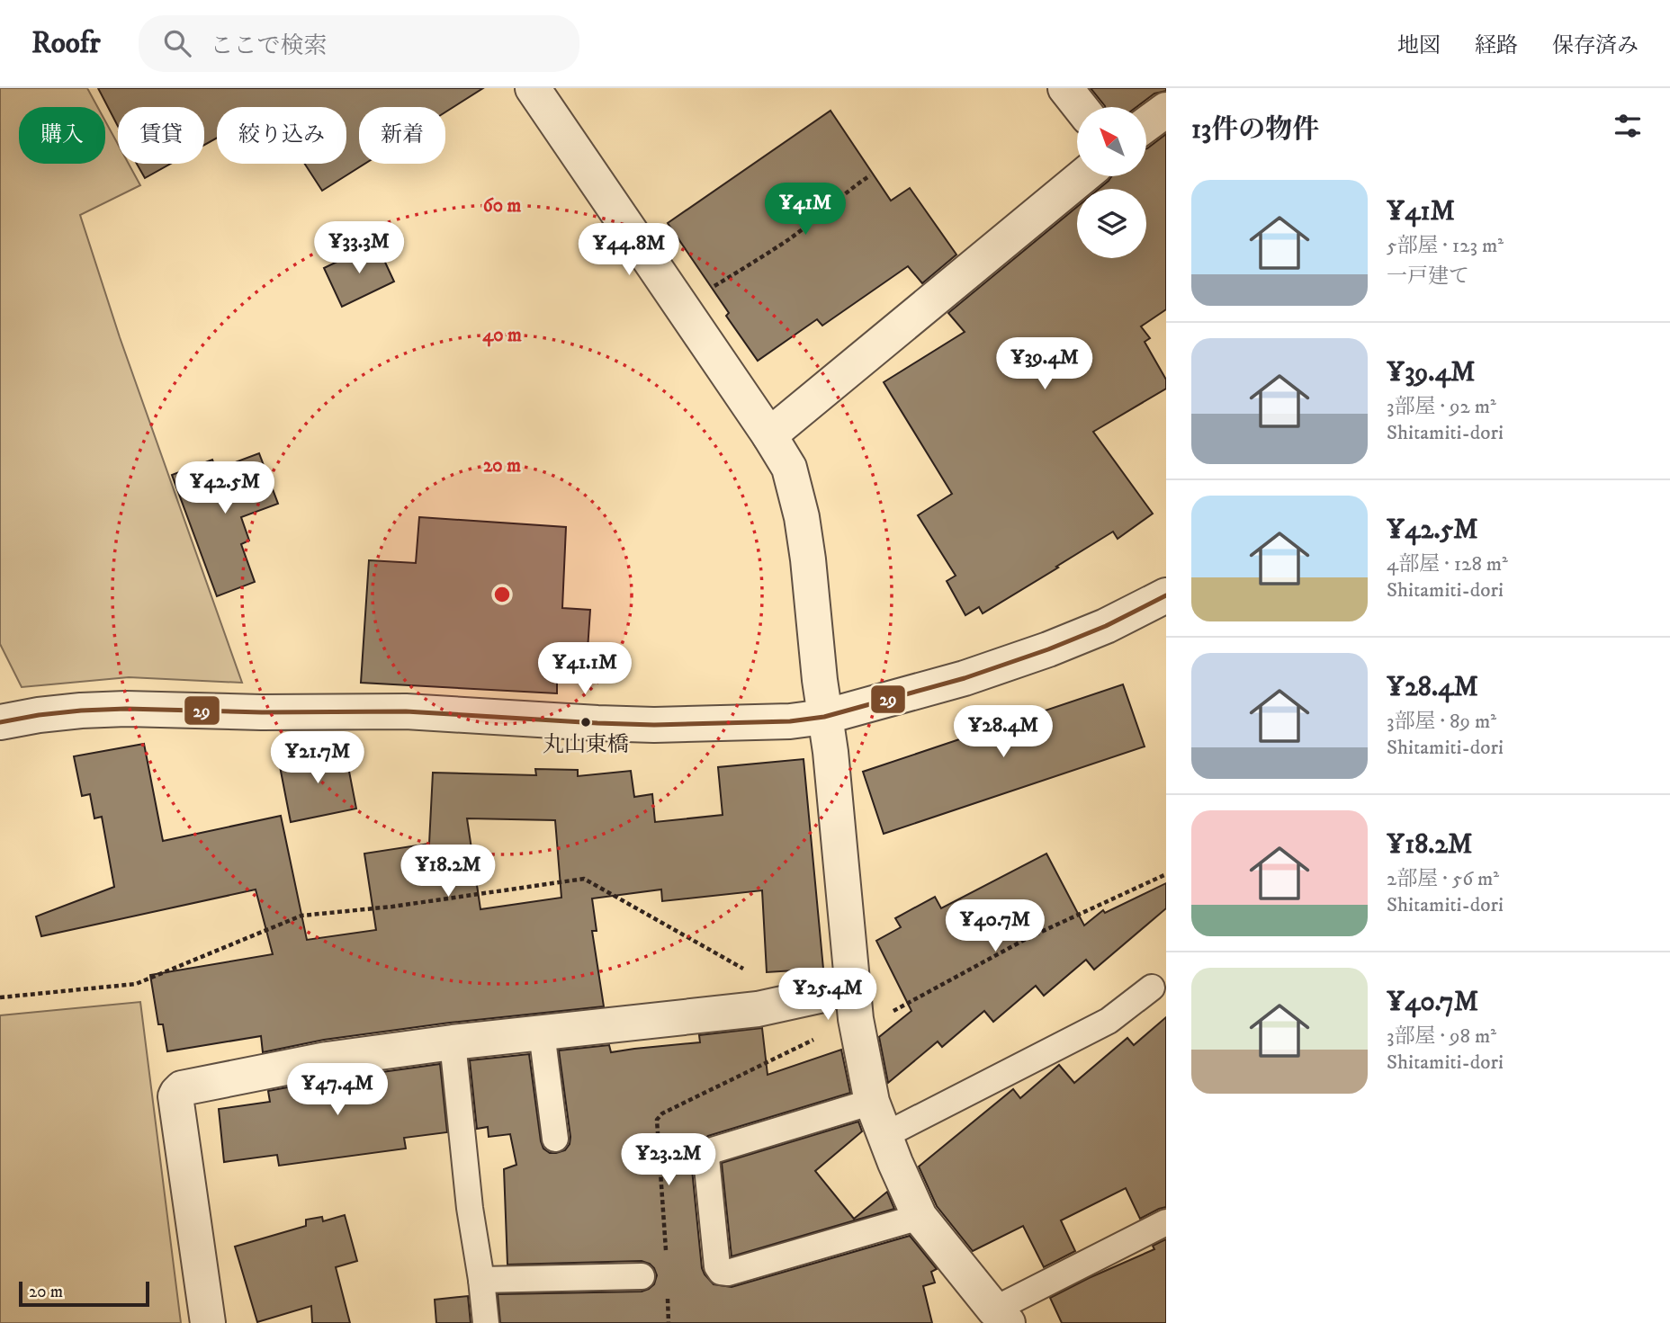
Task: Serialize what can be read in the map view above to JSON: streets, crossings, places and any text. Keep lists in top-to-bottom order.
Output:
{
  "places": ["丸山東橋"],
  "lines": ["transit line 29"],
  "scale_bar": "20 m",
  "north": "top left",
  "page": {
    "header": "Roofr",
    "search": "ここで検索",
    "nav": ["地図", "経路", "保存済み"],
    "heading": "13件の物件",
    "chip": [
      "購入",
      "賃貸",
      "絞り込み",
      "新着"
    ],
    "list": [
      {
        "name": "¥41M",
        "note": "5部屋 · 123 m² · 一戸建て"
      },
      {
        "name": "¥39.4M",
        "note": "3部屋 · 92 m² · Shitamiti-dori"
      },
      {
        "name": "¥42.5M",
        "note": "4部屋 · 128 m² · Shitamiti-dori"
      },
      {
        "name": "¥28.4M",
        "note": "3部屋 · 89 m² · Shitamiti-dori"
      },
      {
        "name": "¥18.2M",
        "note": "2部屋 · 56 m² · Shitamiti-dori"
      },
      {
        "name": "¥40.7M",
        "note": "3部屋 · 98 m² · Shitamiti-dori"
      }
    ],
    "price": [
      "¥41M",
      "¥33.3M",
      "¥44.8M",
      "¥39.4M",
      "¥42.5M",
      "¥41.1M",
      "¥28.4M",
      "¥21.7M",
      "¥18.2M",
      "¥40.7M",
      "¥25.4M",
      "¥47.4M",
      "¥23.2M"
    ],
    "scale": "20 m"
  },
  "rings": ["60 m", "40 m", "20 m"]
}
